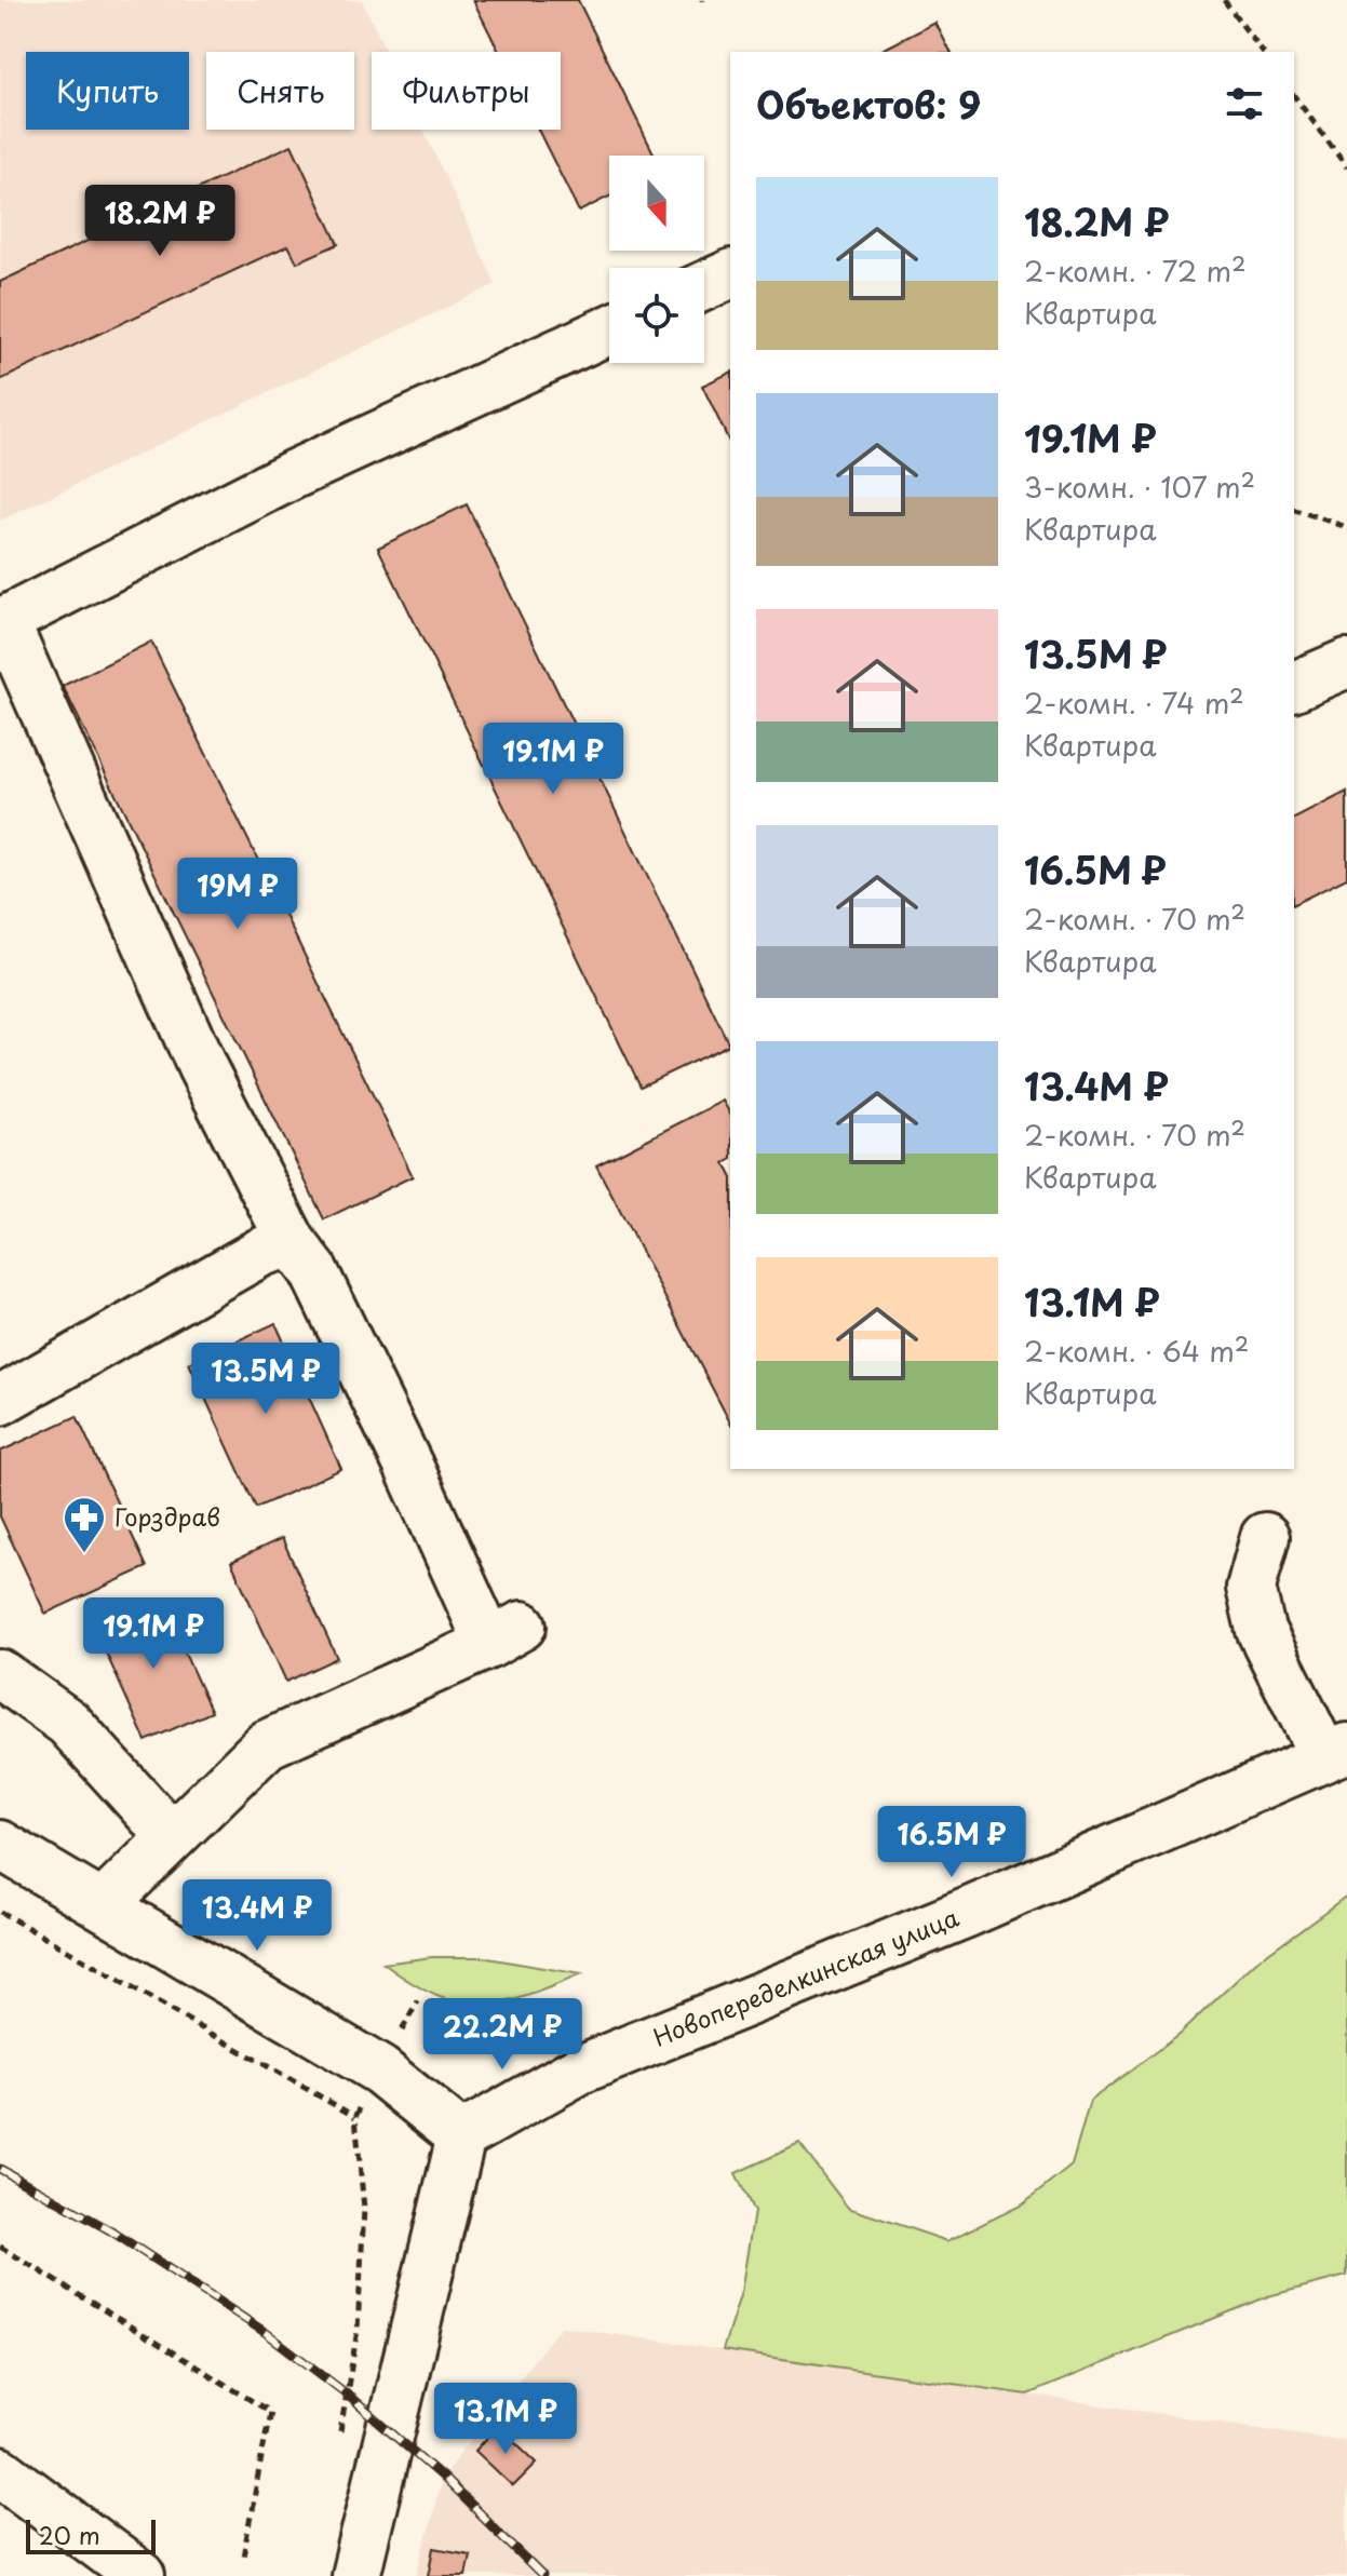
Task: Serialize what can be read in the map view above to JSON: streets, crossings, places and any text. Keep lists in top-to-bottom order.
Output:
{
  "streets": {
    "main road": ["Новопеределкинская улица"]
  },
  "places": {
    "pharmacy": ["Горздрав"]
  },
  "scale_bar": "20 m",
  "north": "bottom",
  "page": {
    "chip": ["Купить", "Снять", "Фильтры"],
    "heading": "Объектов: 9",
    "list": [
      {
        "name": "18.2M ₽",
        "note": "2-комн. · 72 m² · Квартира"
      },
      {
        "name": "19.1M ₽",
        "note": "3-комн. · 107 m² · Квартира"
      },
      {
        "name": "13.5M ₽",
        "note": "2-комн. · 74 m² · Квартира"
      },
      {
        "name": "16.5M ₽",
        "note": "2-комн. · 70 m² · Квартира"
      },
      {
        "name": "13.4M ₽",
        "note": "2-комн. · 70 m² · Квартира"
      },
      {
        "name": "13.1M ₽",
        "note": "2-комн. · 64 m² · Квартира"
      }
    ],
    "price": [
      "18.2M ₽",
      "19.1M ₽",
      "19M ₽",
      "13.5M ₽",
      "19.1M ₽",
      "16.5M ₽",
      "13.4M ₽",
      "22.2M ₽",
      "13.1M ₽"
    ],
    "scale": "20 m"
  }
}
